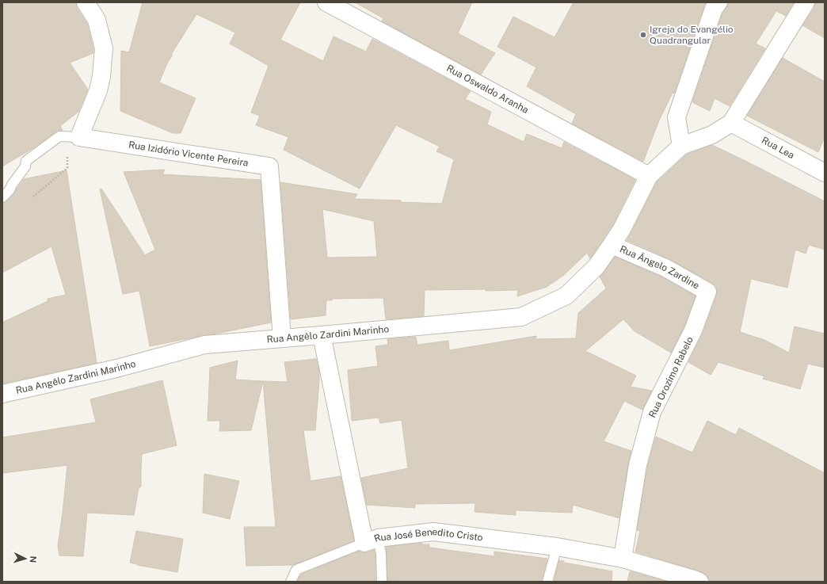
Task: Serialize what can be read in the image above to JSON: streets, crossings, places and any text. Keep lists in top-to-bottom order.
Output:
{
  "streets": {
    "street": [
      "Rua Oswaldo Aranha",
      "Rua Lea",
      "Rua Izidório Vicente Pereira",
      "Rua Ângelo Zardine",
      "Rua Angêlo Zardini Marinho",
      "Rua Orozimo Rabelo",
      "Rua José Benedito Cristo"
    ]
  },
  "crossings": [
    ["Rua Oswaldo Aranha", "Rua Angêlo Zardini Marinho"],
    ["Rua Izidório Vicente Pereira", "Rua Angêlo Zardini Marinho"],
    ["Rua Ângelo Zardine", "Rua Angêlo Zardini Marinho"],
    ["Rua Ângelo Zardine", "Rua Orozimo Rabelo"],
    ["Rua Angêlo Zardini Marinho", "Rua José Benedito Cristo"],
    ["Rua Orozimo Rabelo", "Rua José Benedito Cristo"]
  ],
  "places": ["Igreja do Evangélio Quadrangular"],
  "north": "right"
}
